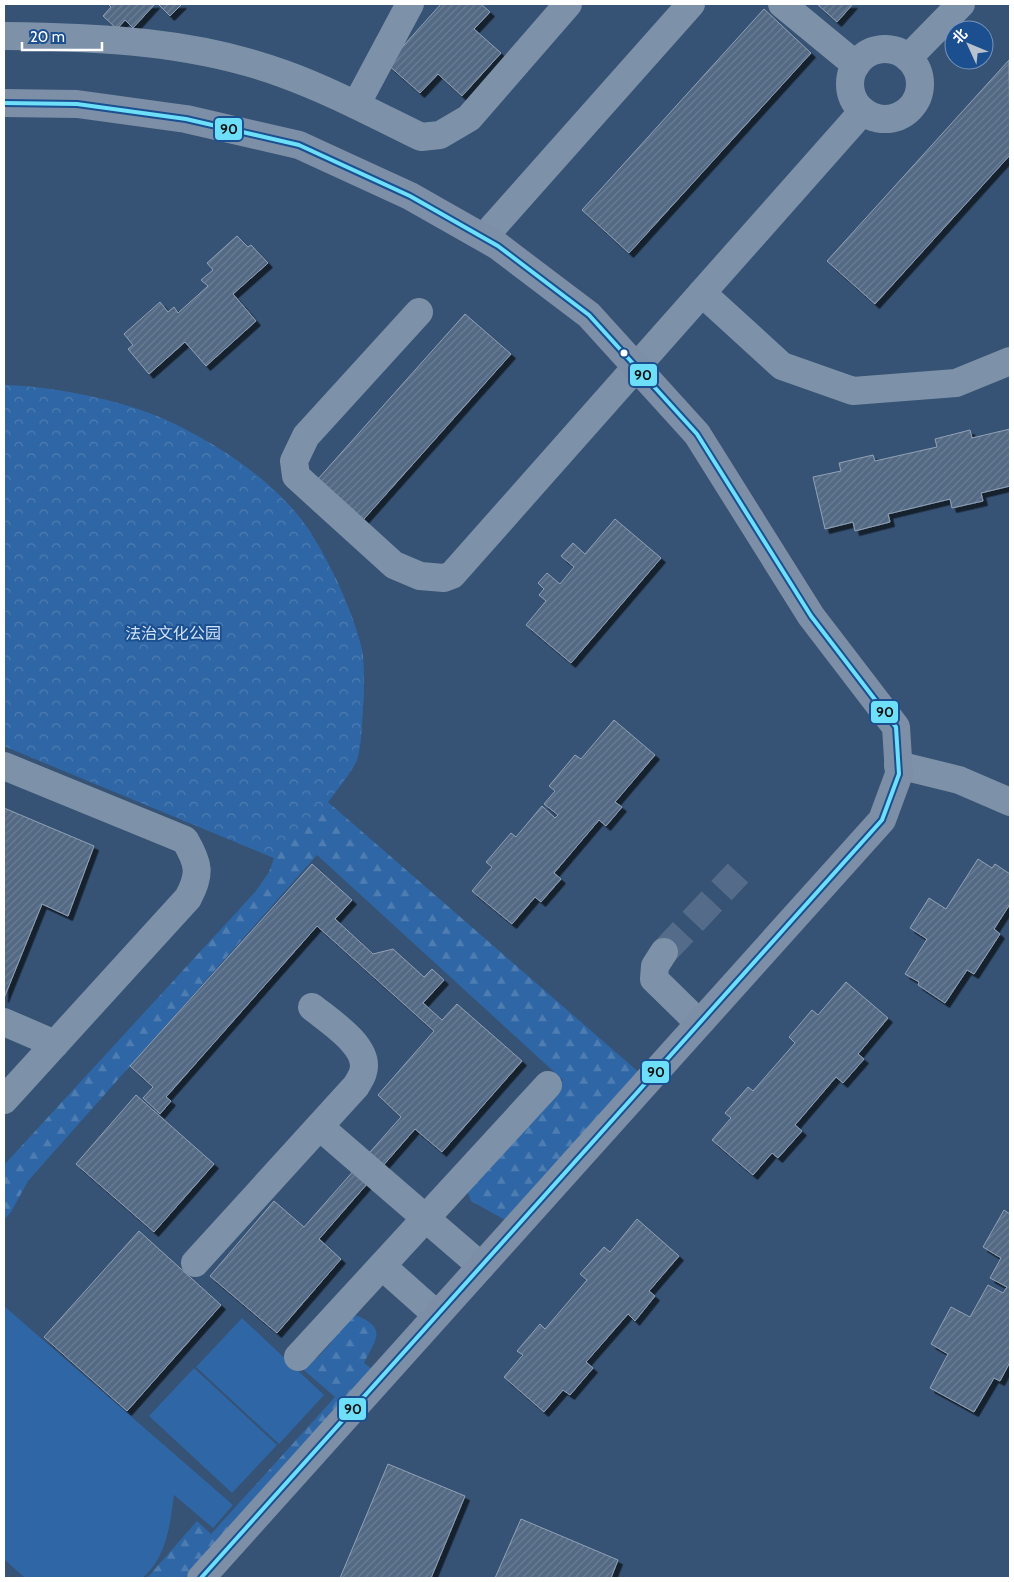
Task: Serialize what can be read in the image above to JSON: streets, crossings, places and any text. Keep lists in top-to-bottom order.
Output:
{
  "parks": ["法治文化公园"],
  "lines": ["transit line 90"],
  "scale_bar": "20 m",
  "north": "top left"
}
